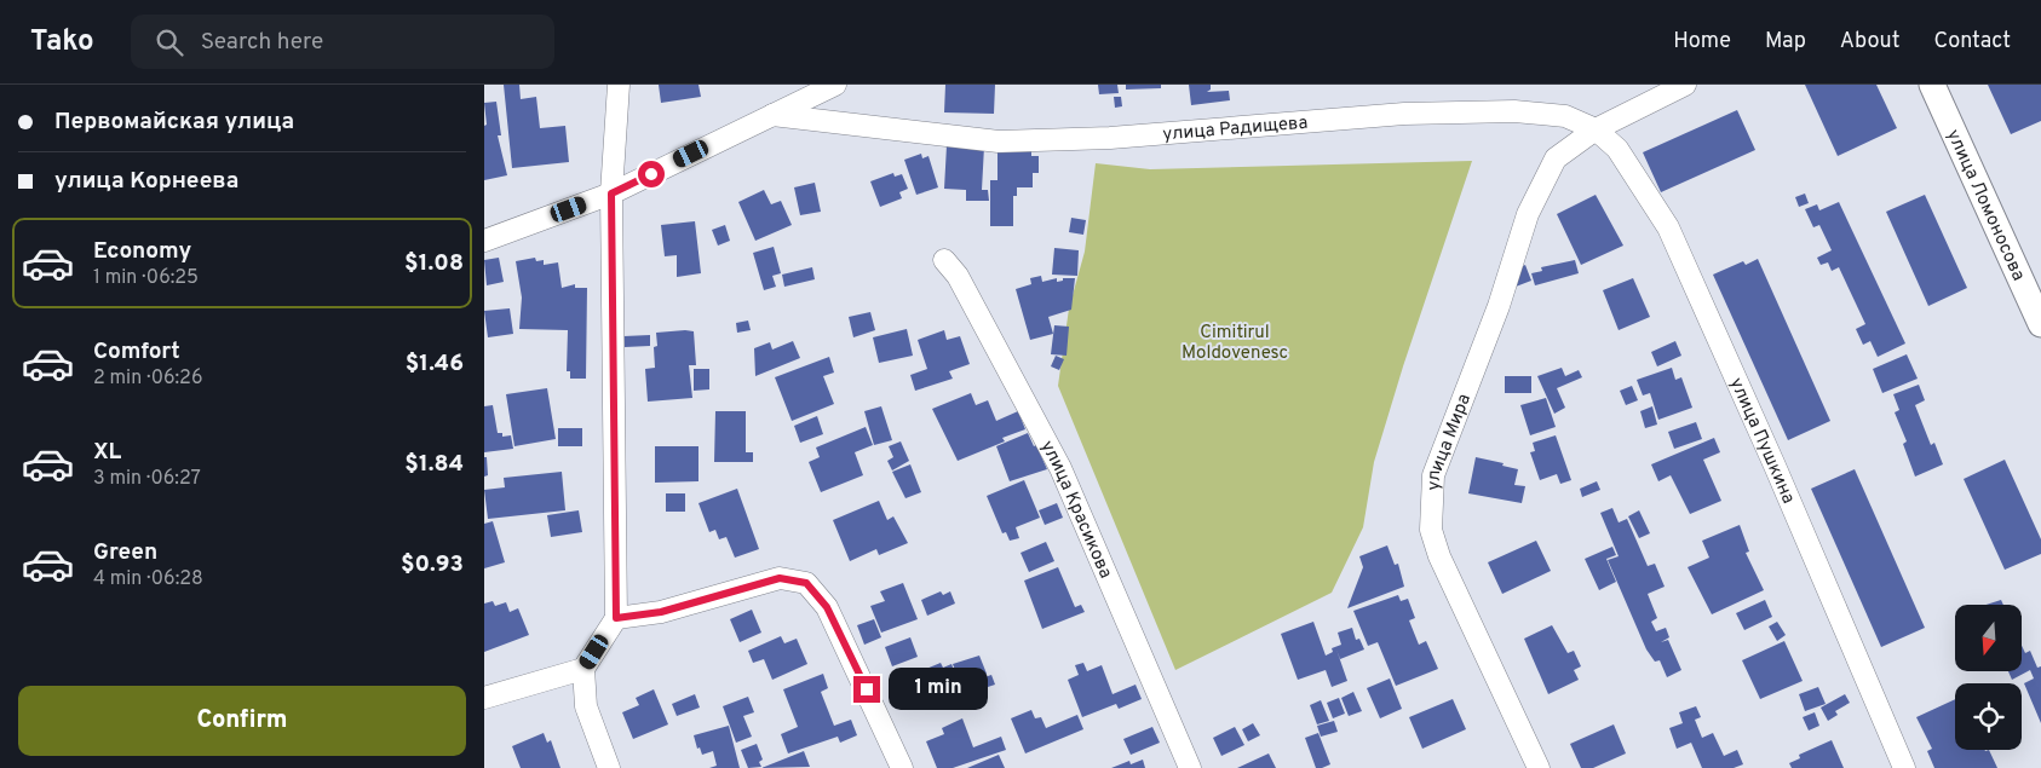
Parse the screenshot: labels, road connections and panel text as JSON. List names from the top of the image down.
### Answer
{
  "streets": {
    "street": [
      "улица Радищева",
      "улица Ломоносова",
      "улица Пушкина",
      "улица Мира",
      "улица Красикова"
    ]
  },
  "crossings": [
    ["улица Радищева", "улица Пушкина"],
    ["улица Радищева", "улица Мира"],
    ["улица Пушкина", "улица Мира"]
  ],
  "parks": ["Cimitirul Moldovenesc"],
  "north": "bottom",
  "page": {
    "header": "Tako",
    "search": "Search here",
    "nav": [
      "Home",
      "Map",
      "About",
      "Contact"
    ],
    "banner": ["Первомайская улица", "улица Корнеева"],
    "list": [
      {
        "name": "Economy",
        "note": "1 min · 06:25",
        "value": "$1.08"
      },
      {
        "name": "Comfort",
        "note": "2 min · 06:26",
        "value": "$1.46"
      },
      {
        "name": "XL",
        "note": "3 min · 06:27",
        "value": "$1.84"
      },
      {
        "name": "Green",
        "note": "4 min · 06:28",
        "value": "$0.93"
      }
    ],
    "bubble": "1 min",
    "buttons": "Confirm"
  }
}
